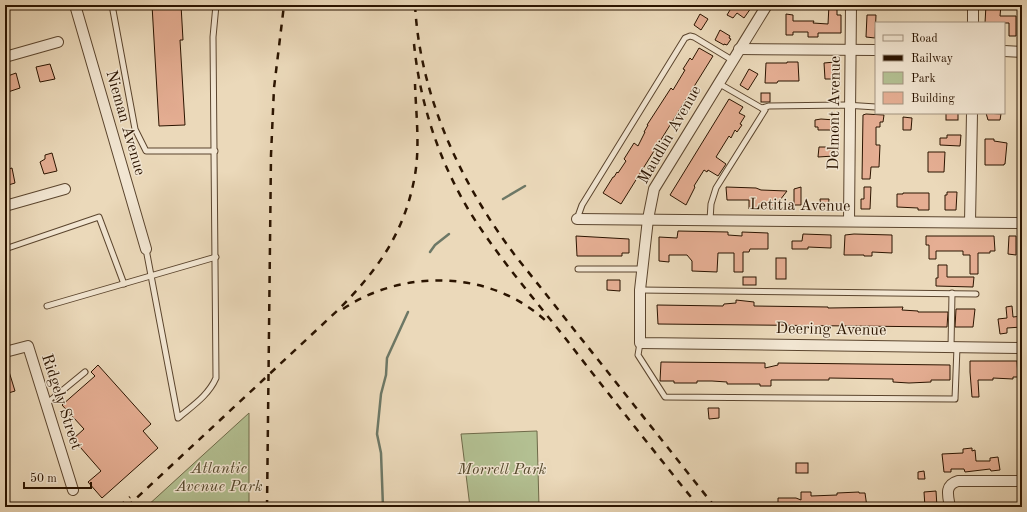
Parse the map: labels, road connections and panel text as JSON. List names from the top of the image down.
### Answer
{
  "streets": {
    "street": [
      "Delmont Avenue",
      "Nieman Avenue",
      "Maudlin Avenue",
      "Letitia Avenue",
      "Deering Avenue",
      "Ridgely Street"
    ]
  },
  "crossings": [
    ["Delmont Avenue", "Letitia Avenue"],
    ["Maudlin Avenue", "Letitia Avenue"],
    ["Maudlin Avenue", "Deering Avenue"]
  ],
  "parks": ["Atlantic Avenue Park", "Morrell Park"],
  "legend": [
    "Road",
    "Railway",
    "Park",
    "Building"
  ],
  "scale_bar": "50 m"
}
